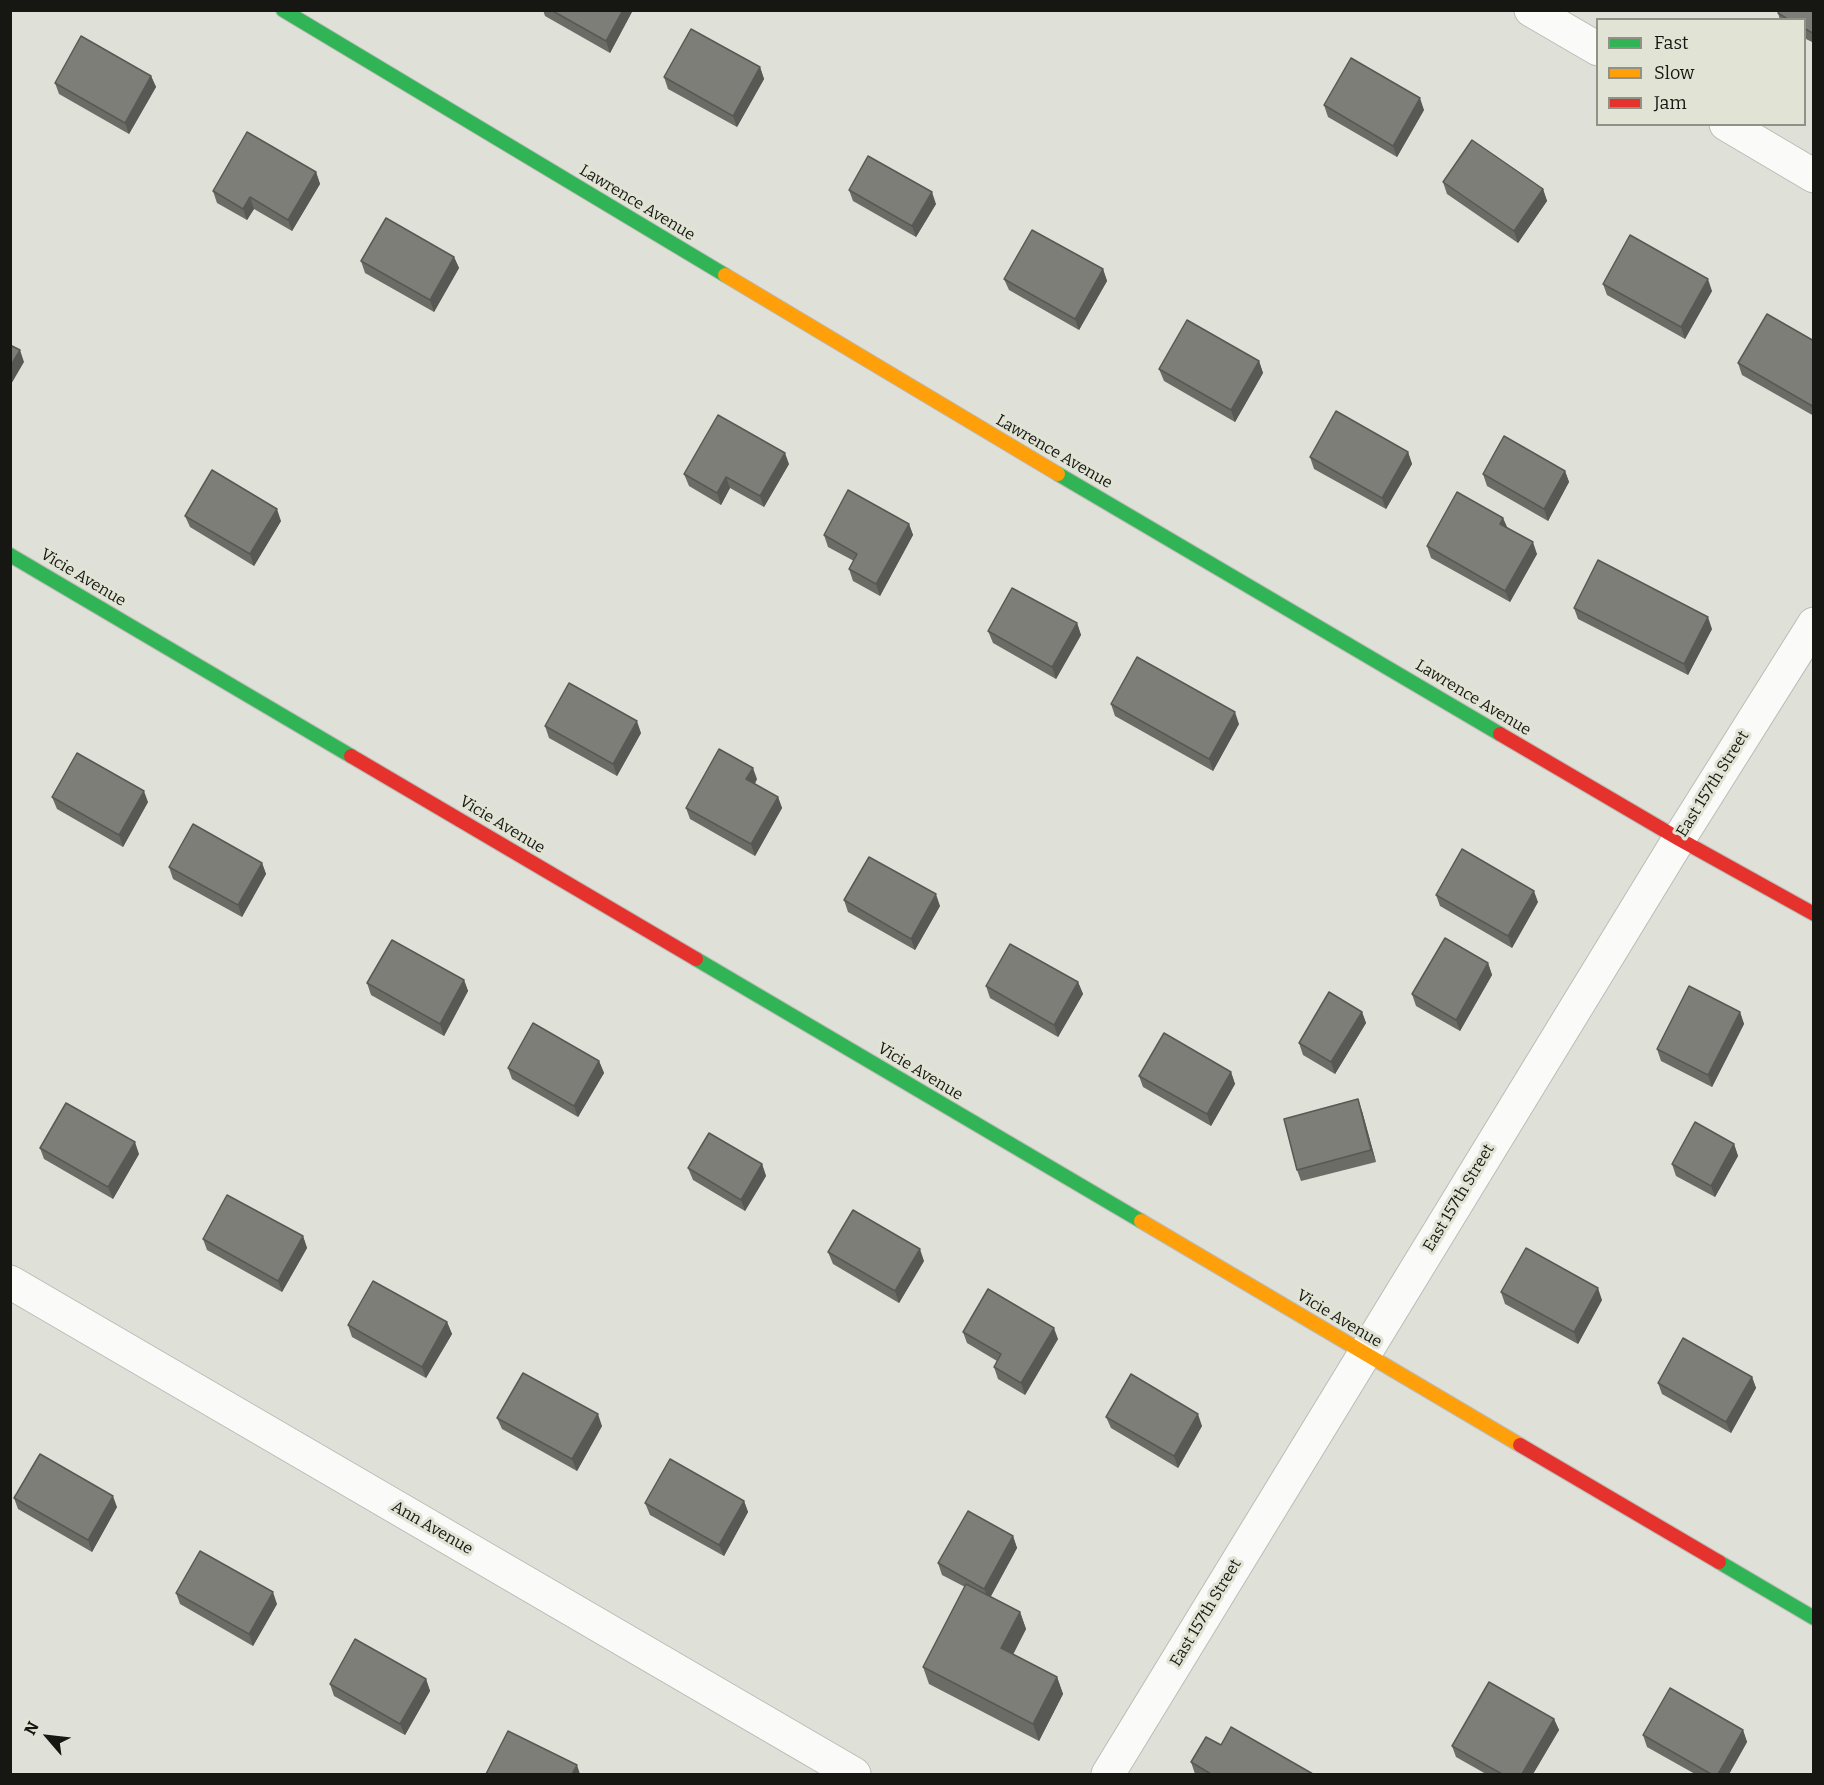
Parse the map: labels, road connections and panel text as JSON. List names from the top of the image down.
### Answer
{
  "streets": {
    "street": [
      "Lawrence Avenue",
      "Vicie Avenue",
      "East 157th Street",
      "Ann Avenue"
    ]
  },
  "crossings": [
    ["Lawrence Avenue", "East 157th Street"],
    ["Vicie Avenue", "East 157th Street"]
  ],
  "legend": ["Fast", "Slow", "Jam"],
  "north": "top left"
}
